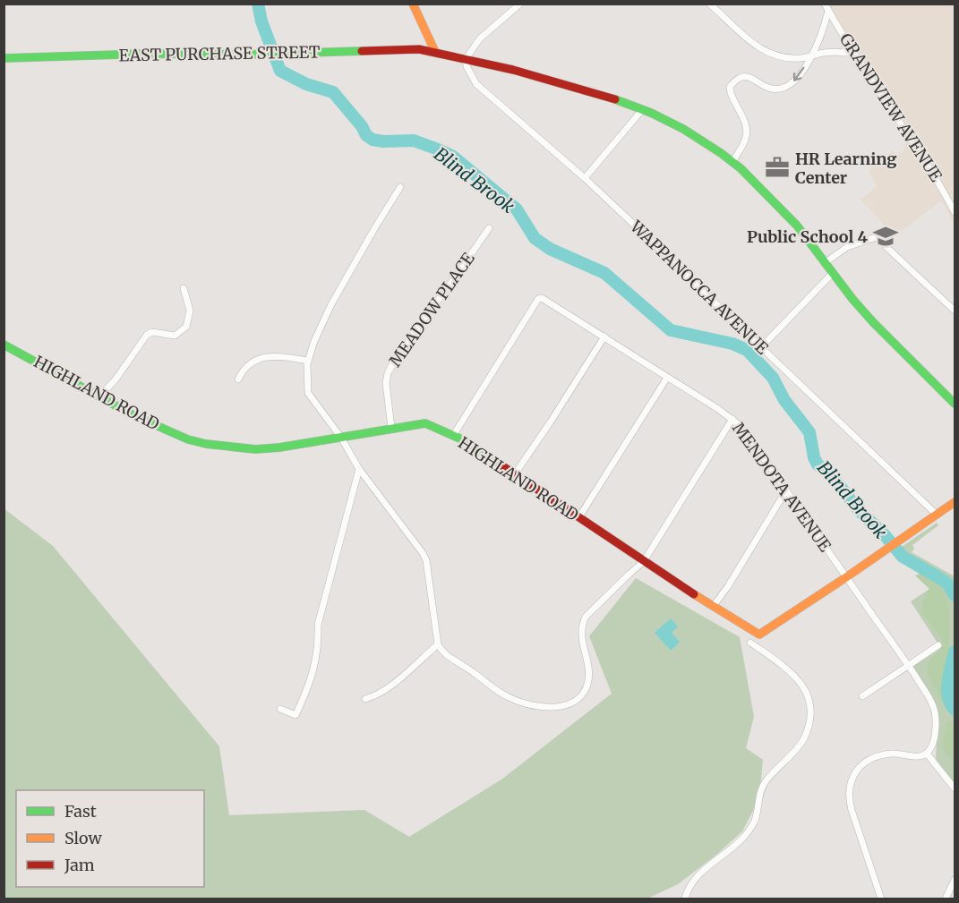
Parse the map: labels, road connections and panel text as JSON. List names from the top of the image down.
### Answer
{
  "streets": {
    "street": [
      "EAST PURCHASE STREET",
      "GRANDVIEW AVENUE",
      "WAPPANOCCA AVENUE",
      "MEADOW PLACE",
      "HIGHLAND ROAD",
      "MENDOTA AVENUE"
    ]
  },
  "crossings": [
    ["EAST PURCHASE STREET", "WAPPANOCCA AVENUE"],
    ["WAPPANOCCA AVENUE", "HIGHLAND ROAD"],
    ["MEADOW PLACE", "HIGHLAND ROAD"],
    ["HIGHLAND ROAD", "MENDOTA AVENUE"]
  ],
  "water": ["Blind Brook"],
  "places": {
    "office": ["HR Learning Center"],
    "school or university": ["Public School 4"]
  },
  "legend": ["Fast", "Slow", "Jam"]
}
